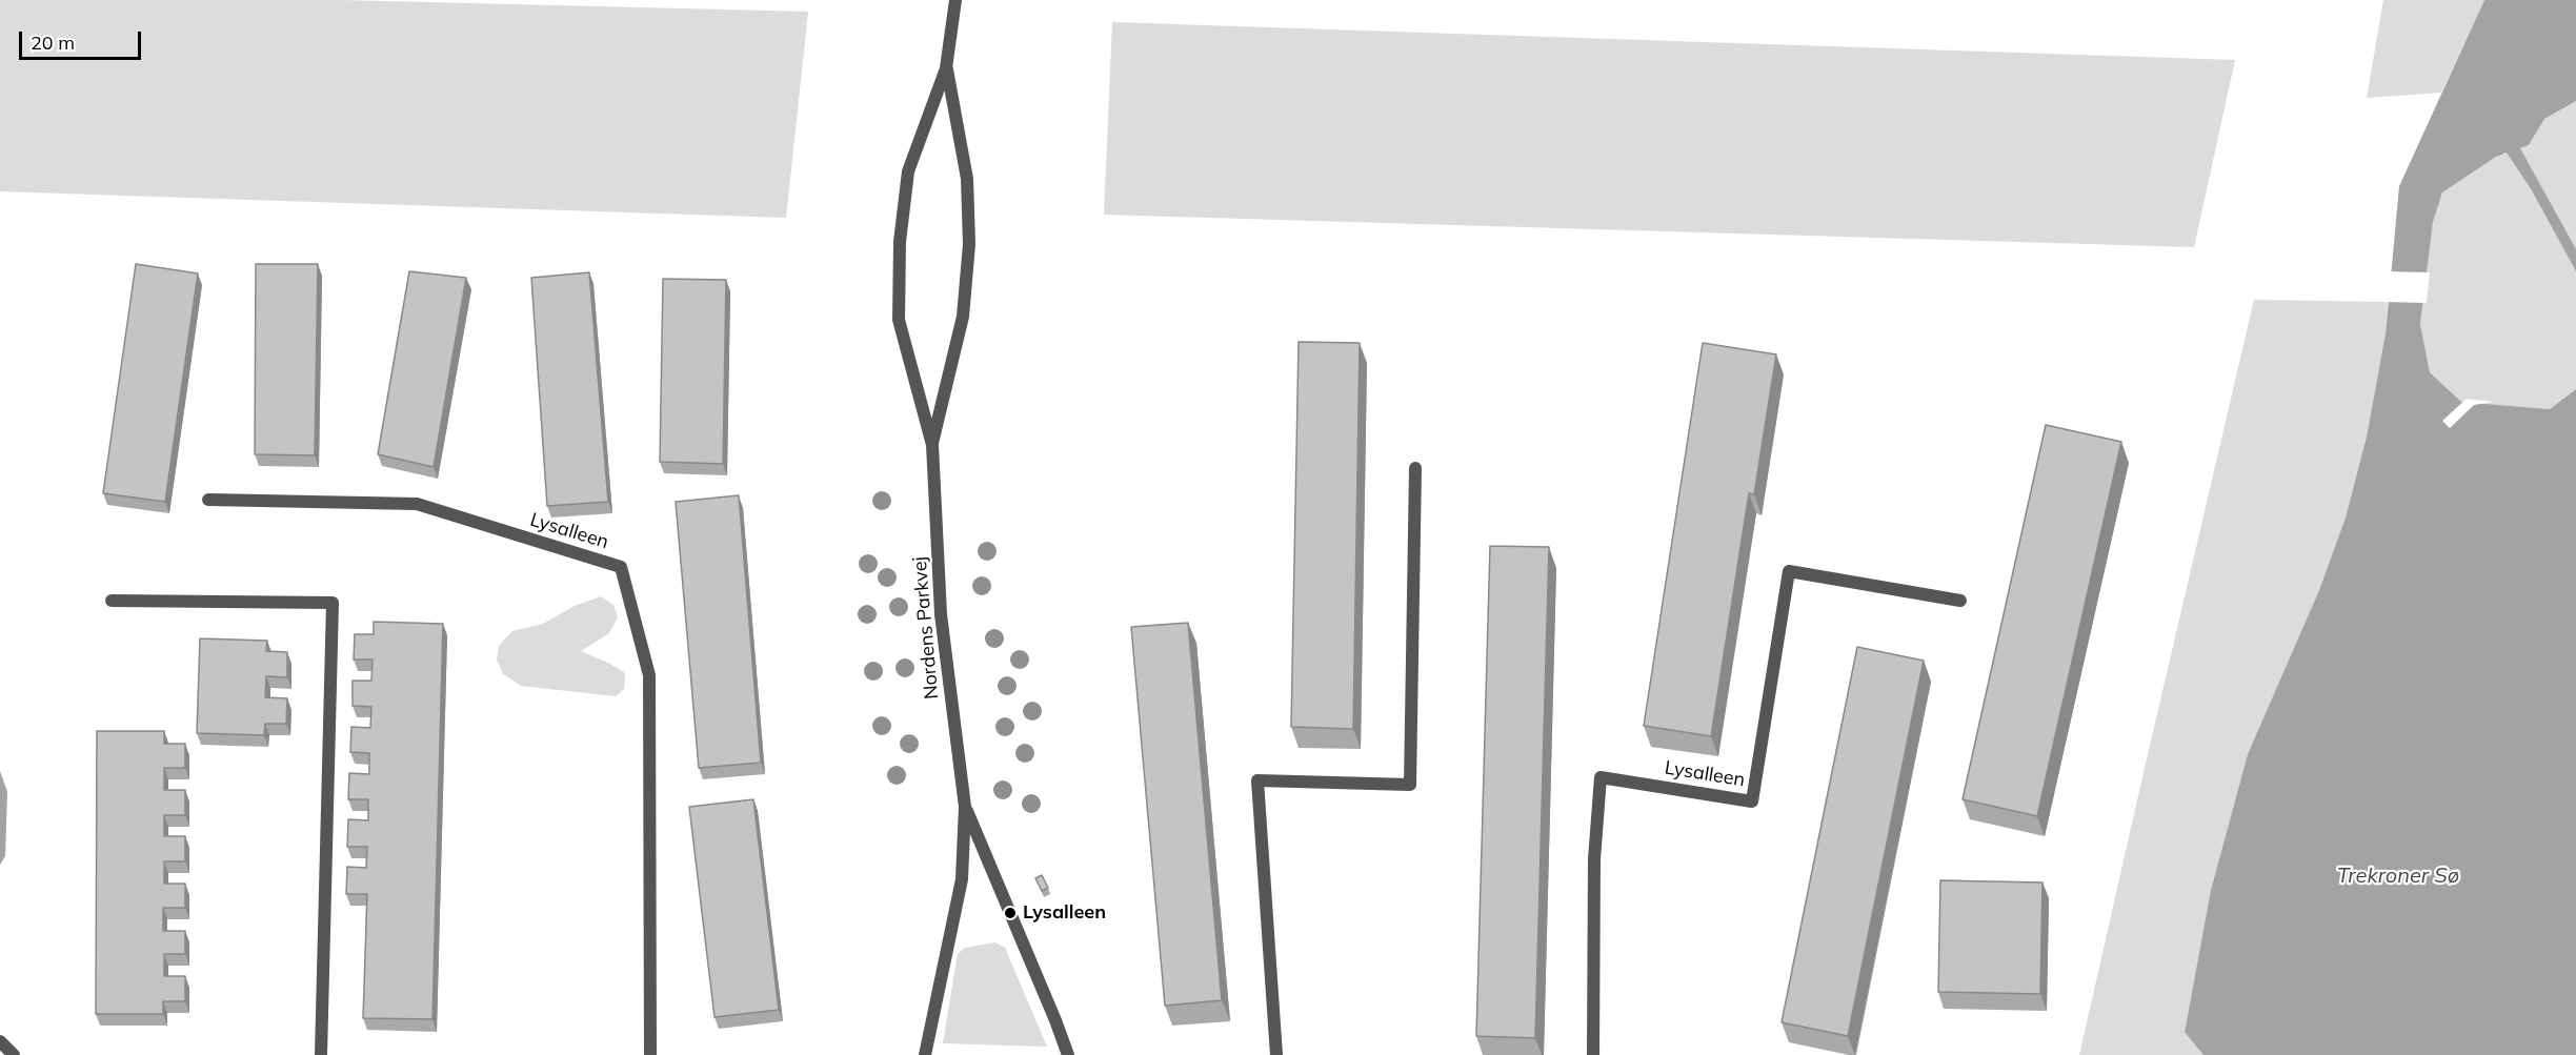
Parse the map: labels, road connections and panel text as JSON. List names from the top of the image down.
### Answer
{
  "streets": {
    "street": ["Lysalleen", "Nordens Parkvej"]
  },
  "water": ["Trekroner Sø"],
  "places": ["Lysalleen"],
  "scale_bar": "20 m"
}
